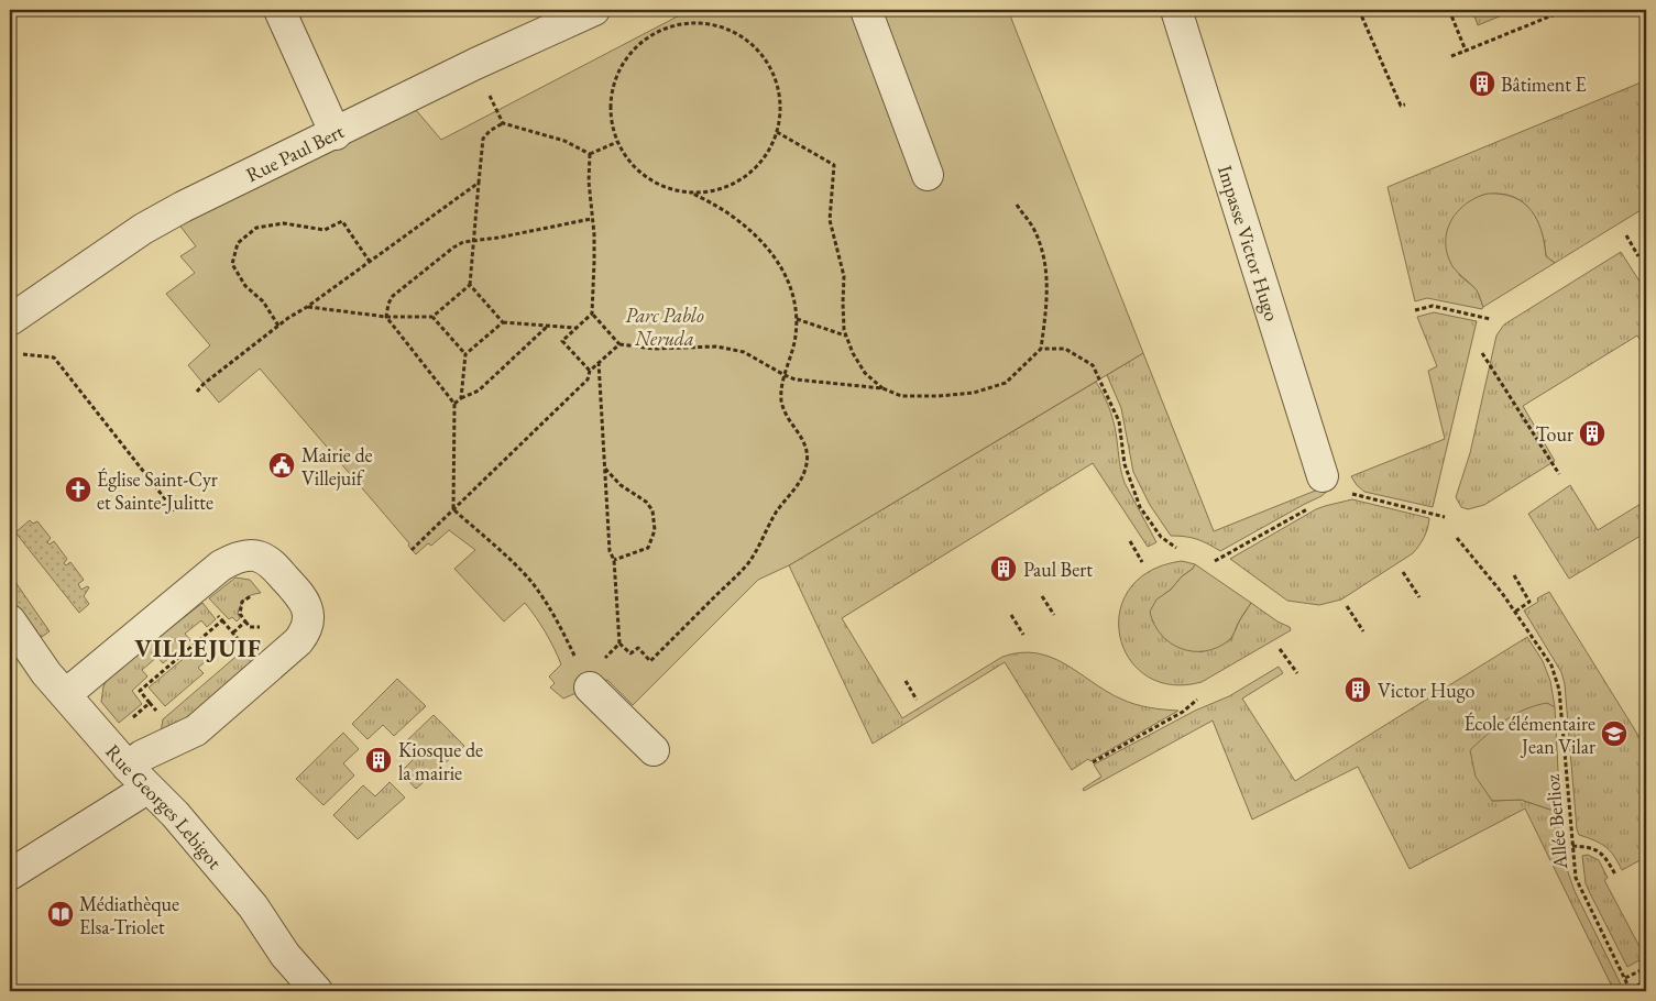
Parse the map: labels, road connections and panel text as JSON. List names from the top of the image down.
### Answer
{
  "streets": {
    "street": ["Rue Paul Bert", "Impasse Victor Hugo", "Rue Georges Lebigot"],
    "path": ["Allée Berlioz"]
  },
  "districts": ["VILLEJUIF"],
  "parks": ["Parc Pablo Neruda"],
  "places": {
    "building": [
      "Bâtiment E",
      "Tour",
      "Paul Bert",
      "Victor Hugo",
      "Kiosque de la mairie"
    ],
    "public building": ["Mairie de Villejuif"],
    "church": ["Église Saint-Cyr et Sainte-Julitte"],
    "school or university": ["École élémentaire Jean Vilar"],
    "library": ["Médiathèque Elsa-Triolet"]
  }
}
